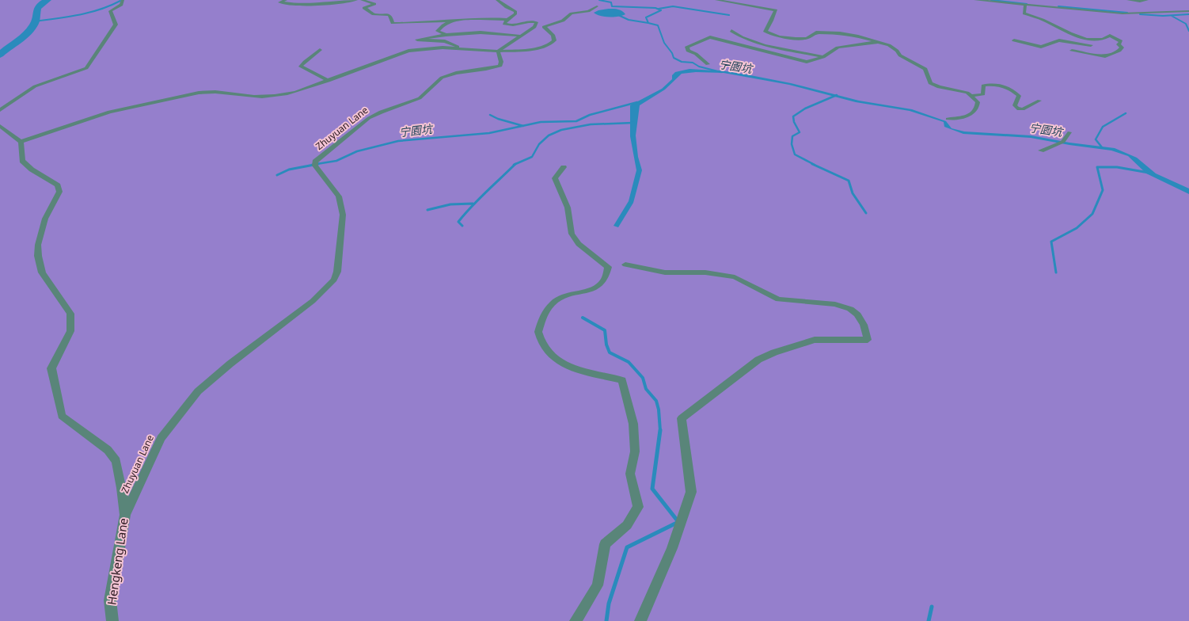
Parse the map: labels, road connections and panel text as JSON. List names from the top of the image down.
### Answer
{
  "streets": {
    "street": ["Zhuyuan Lane", "Hengkeng Lane"]
  },
  "crossings": [
    ["Zhuyuan Lane", "Hengkeng Lane"]
  ],
  "water": ["宁園坑"]
}
